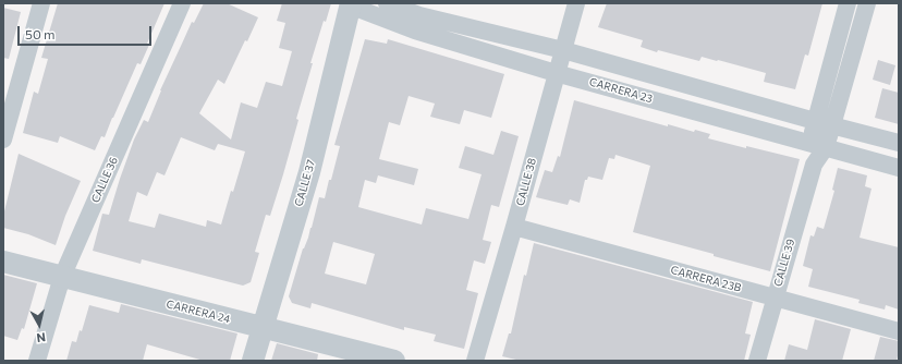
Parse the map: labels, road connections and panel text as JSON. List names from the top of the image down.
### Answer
{
  "streets": {
    "street": [
      "CARRERA 23",
      "CALLE 36",
      "CALLE 38",
      "CALLE 37",
      "CALLE 39",
      "CARRERA 23B",
      "CARRERA 24"
    ]
  },
  "crossings": [
    ["CARRERA 23", "CALLE 38"],
    ["CARRERA 23", "CALLE 37"],
    ["CARRERA 23", "CALLE 39"],
    ["CALLE 36", "CARRERA 24"],
    ["CALLE 38", "CARRERA 23B"],
    ["CALLE 37", "CARRERA 24"],
    ["CALLE 39", "CARRERA 23B"]
  ],
  "scale_bar": "50 m",
  "north": "bottom"
}
